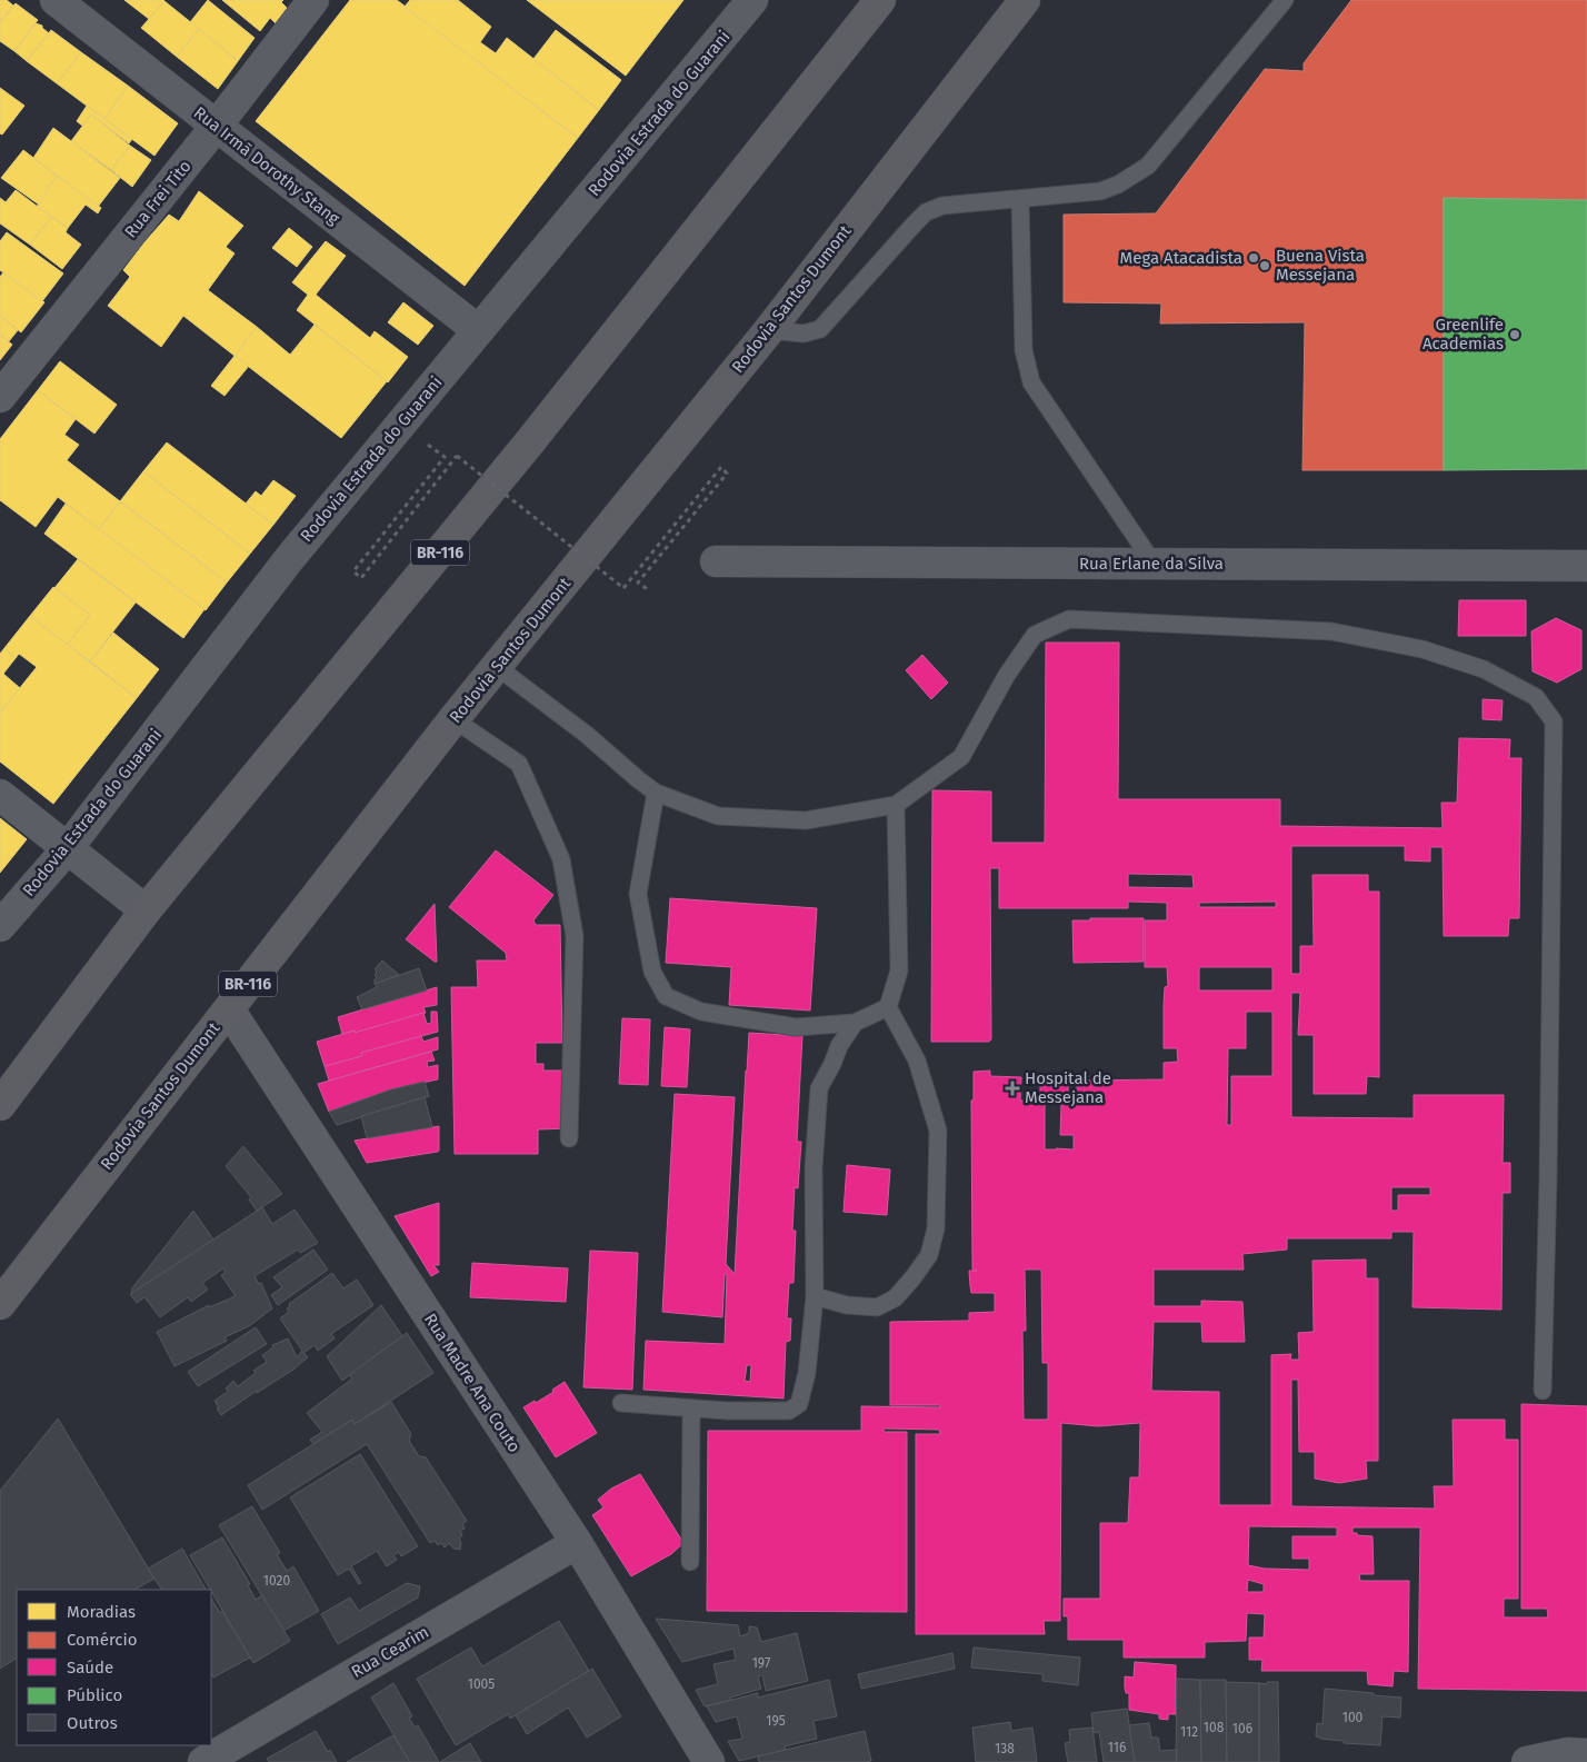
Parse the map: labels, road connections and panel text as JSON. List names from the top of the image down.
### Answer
{
  "streets": {
    "highway": ["Rodovia Santos Dumont", "BR-116"],
    "street": [
      "Rodovia Estrada do Guarani",
      "Rua Irmã Dorothy Stang",
      "Rua Frei Tito",
      "Rua Erlane da Silva",
      "Rua Madre Ana Couto",
      "Rua Cearim"
    ]
  },
  "crossings": [
    ["Rodovia Estrada do Guarani", "Rua Irmã Dorothy Stang"],
    ["Rua Irmã Dorothy Stang", "Rua Frei Tito"],
    ["Rodovia Santos Dumont", "Rua Madre Ana Couto"],
    ["Rua Madre Ana Couto", "Rua Cearim"]
  ],
  "places": {
    "other": ["Mega Atacadista", "Buena Vista Messejana", "Greenlife Academias"],
    "health": ["Hospital de Messejana"]
  },
  "house_numbers": [
    "1020",
    "197",
    "1005",
    "100",
    "195",
    "108",
    "106",
    "112",
    "116",
    "138"
  ],
  "legend": [
    "Moradias",
    "Comércio",
    "Saúde",
    "Público",
    "Outros"
  ]
}
